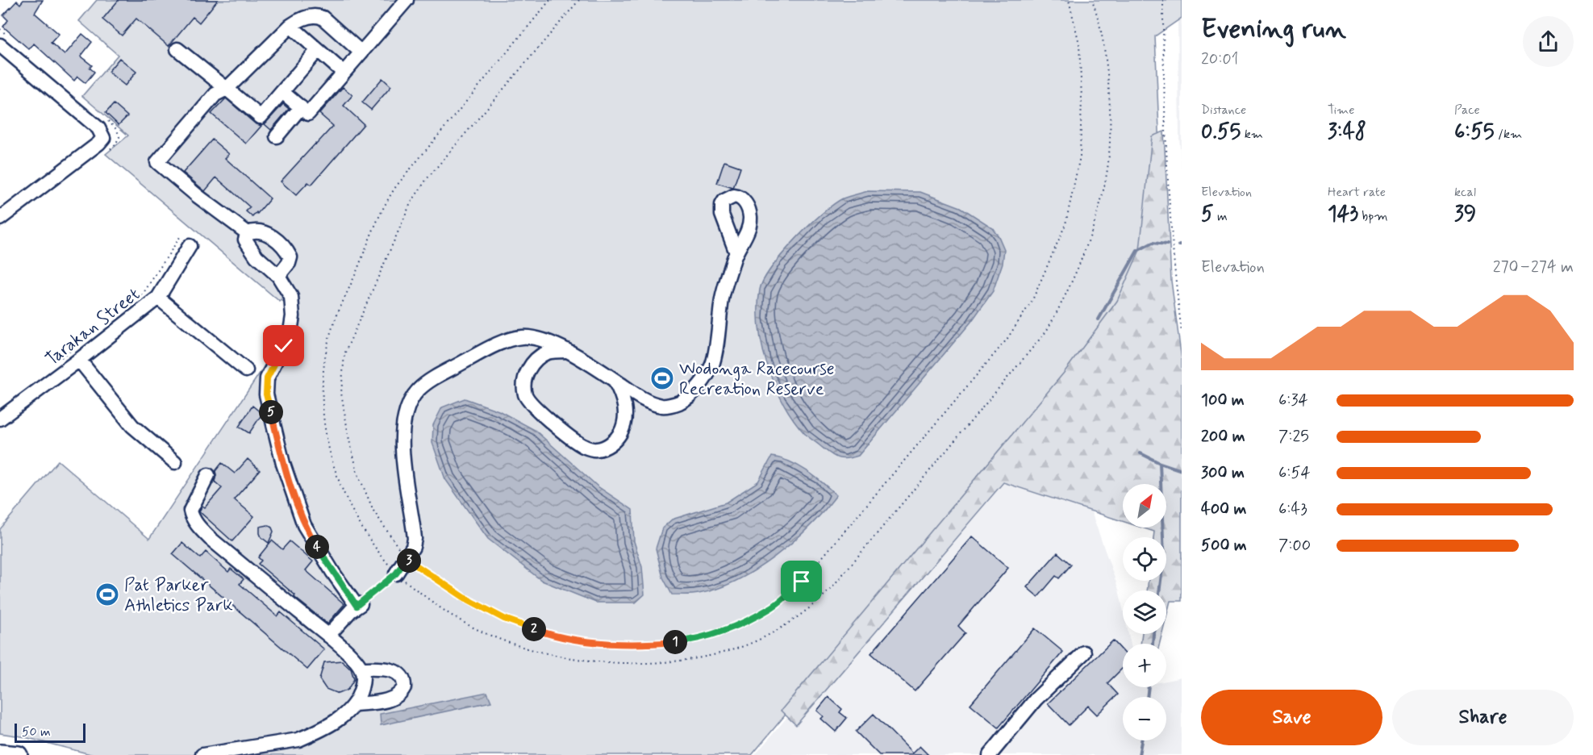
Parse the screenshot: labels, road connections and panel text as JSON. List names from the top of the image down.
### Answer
{
  "streets": {
    "street": ["Tarakan Street"]
  },
  "places": {
    "sports": ["Wodonga Racecourse Recreation Reserve", "Pat Parker Athletics Park"]
  },
  "scale_bar": "50 m",
  "north": "top right",
  "page": {
    "heading": ["Evening run", "20:01"],
    "stats": [
      ["Distance", "0.55 km"],
      ["Time", "3:48"],
      ["Pace", "6:55 /km"],
      ["Elevation", "5 m"],
      ["Heart rate", "143 bpm"],
      ["kcal", "39"]
    ],
    "chart": ["Elevation", "270–274 m"],
    "list": [
      {
        "name": "100 m",
        "note": "6:34"
      },
      {
        "name": "200 m",
        "note": "7:25"
      },
      {
        "name": "300 m",
        "note": "6:54"
      },
      {
        "name": "400 m",
        "note": "6:43"
      },
      {
        "name": "500 m",
        "note": "7:00"
      }
    ],
    "pins": [
      "5",
      "4",
      "3",
      "2",
      "1"
    ],
    "map_buttons": ["+", "−"],
    "buttons": ["Save", "Share"],
    "scale": "50 m"
  }
}
